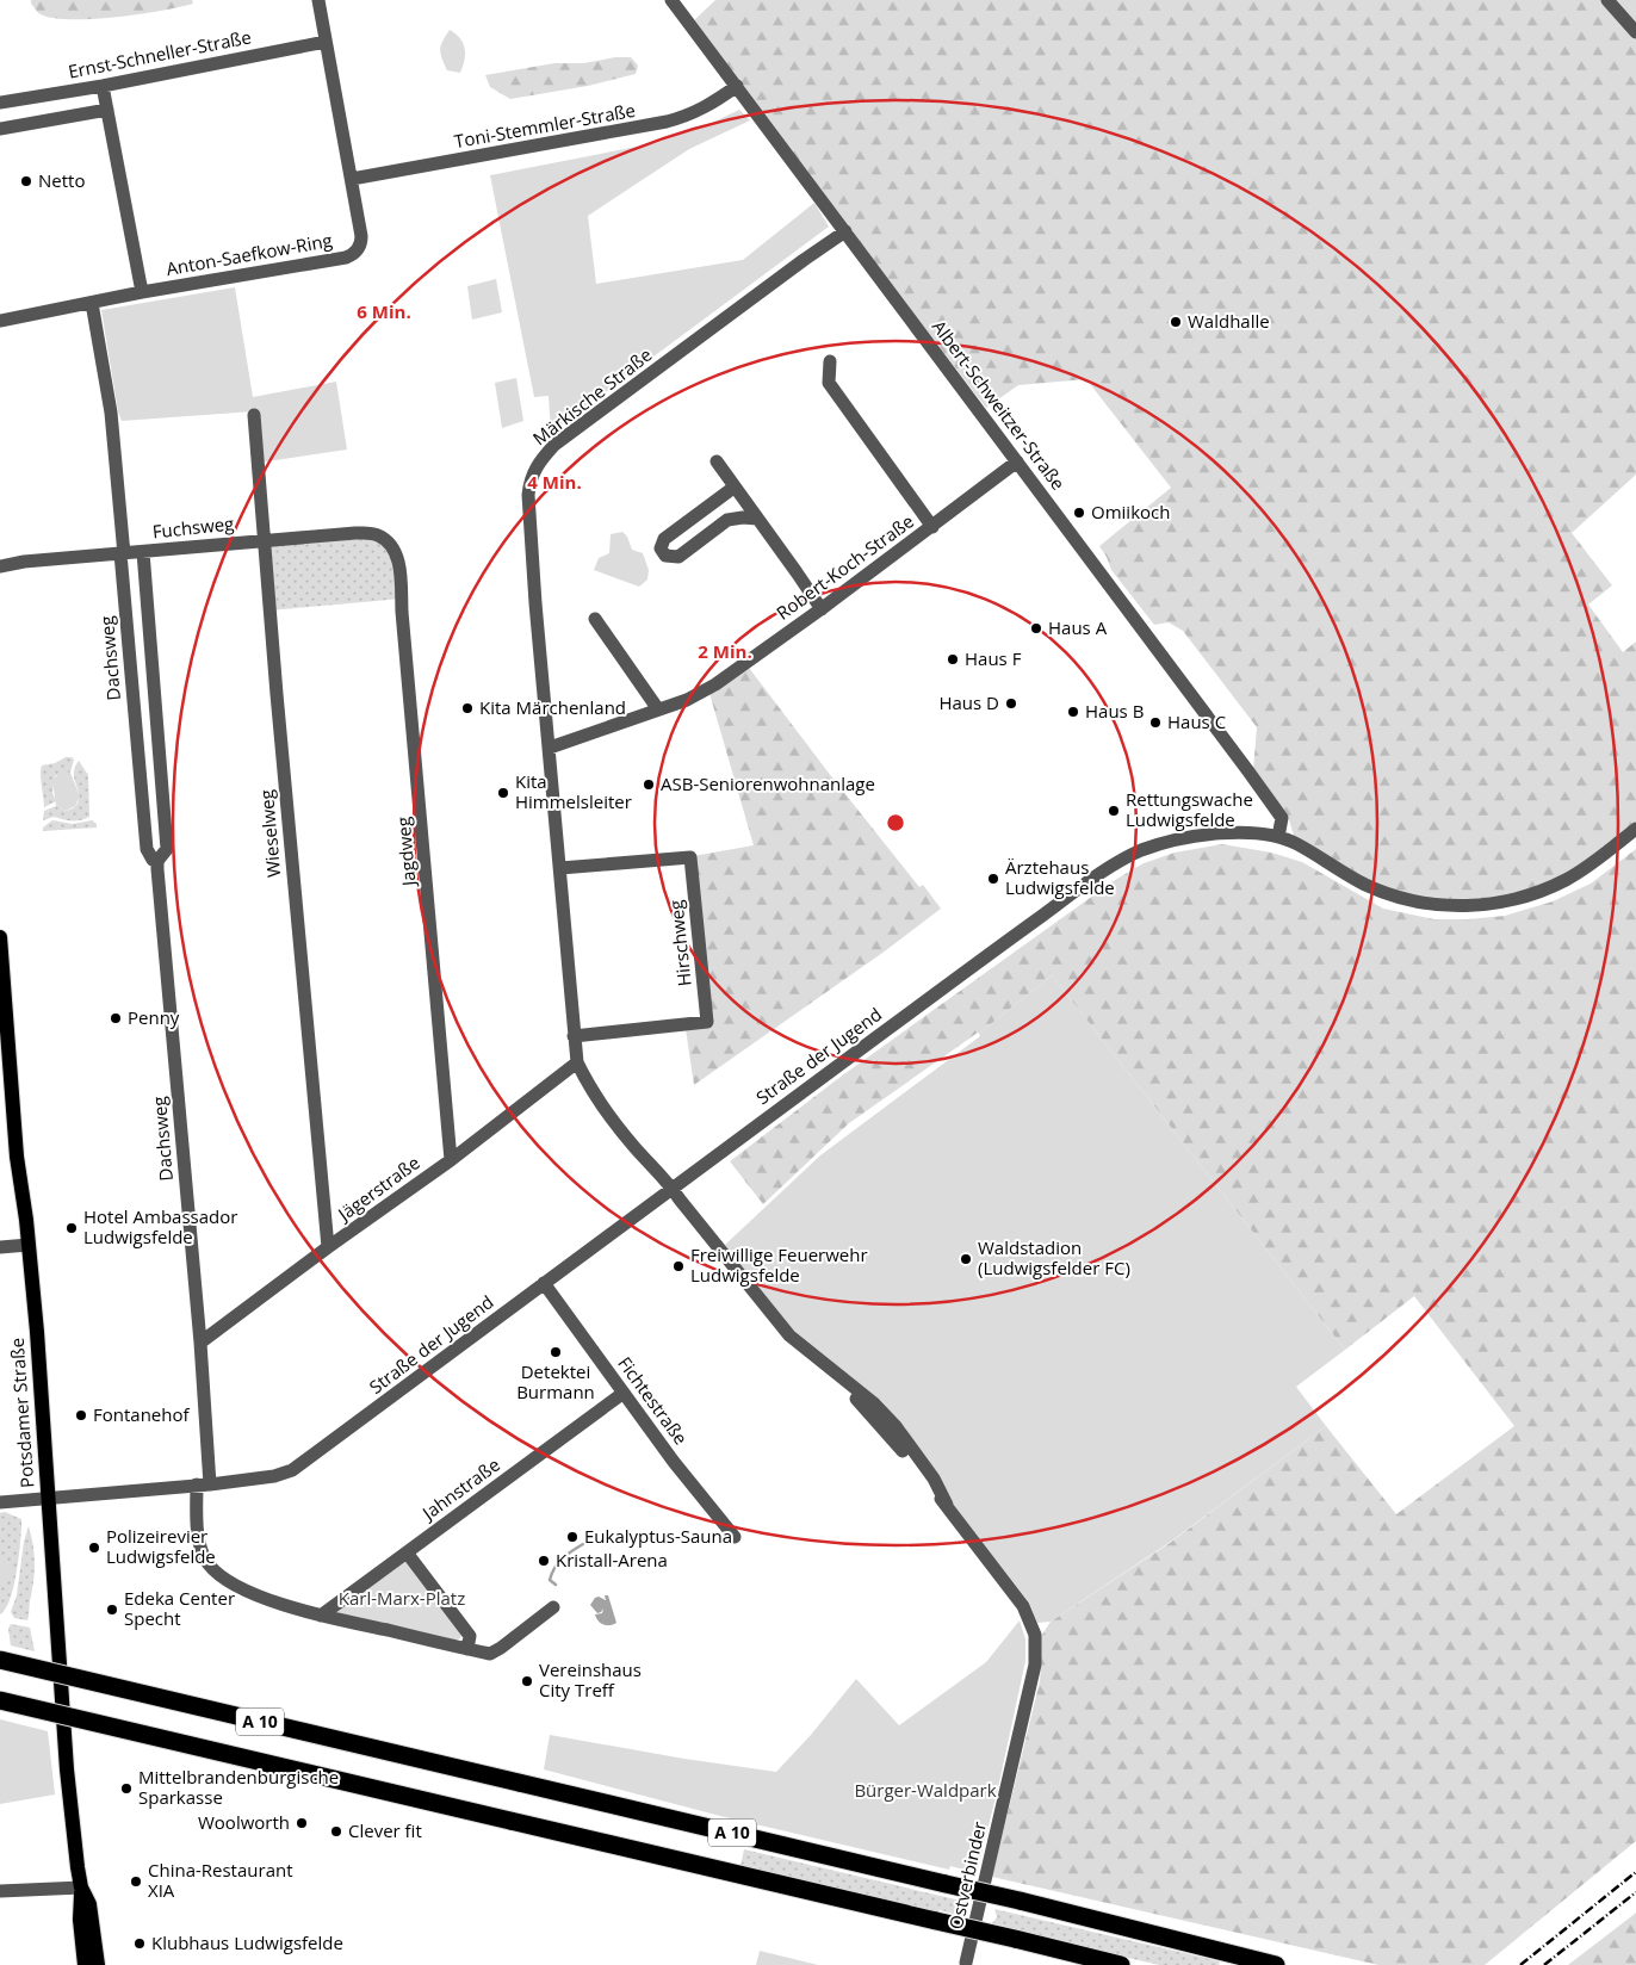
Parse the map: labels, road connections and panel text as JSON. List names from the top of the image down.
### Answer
{
  "streets": {
    "highway": ["A 10"],
    "main road": ["Potsdamer Straße"],
    "street": [
      "Ernst-Schneller-Straße",
      "Toni-Stemmler-Straße",
      "Anton-Saefkow-Ring",
      "Märkische Straße",
      "Albert-Schweitzer-Straße",
      "Fuchsweg",
      "Robert-Koch-Straße",
      "Dachsweg",
      "Wieselweg",
      "Jagdweg",
      "Hirschweg",
      "Straße der Jugend",
      "Jägerstraße",
      "Fichtestraße",
      "Jahnstraße",
      "Ostverbinder"
    ]
  },
  "crossings": [
    ["Ernst-Schneller-Straße", "Anton-Saefkow-Ring"],
    ["Toni-Stemmler-Straße", "Anton-Saefkow-Ring"],
    ["Toni-Stemmler-Straße", "Albert-Schweitzer-Straße"],
    ["Anton-Saefkow-Ring", "Dachsweg"],
    ["Märkische Straße", "Albert-Schweitzer-Straße"],
    ["Märkische Straße", "Robert-Koch-Straße"],
    ["Albert-Schweitzer-Straße", "Robert-Koch-Straße"],
    ["Albert-Schweitzer-Straße", "Straße der Jugend"],
    ["Fuchsweg", "Dachsweg"],
    ["Fuchsweg", "Wieselweg"],
    ["Fuchsweg", "Jagdweg"],
    ["Dachsweg", "Straße der Jugend"],
    ["Dachsweg", "Jägerstraße"],
    ["Dachsweg", "Jahnstraße"],
    ["Wieselweg", "Jägerstraße"],
    ["Jagdweg", "Jägerstraße"],
    ["Straße der Jugend", "Fichtestraße"],
    ["Straße der Jugend", "Potsdamer Straße"],
    ["Straße der Jugend", "Ostverbinder"],
    ["Fichtestraße", "Jahnstraße"]
  ],
  "parks": ["Karl-Marx-Platz", "Bürger-Waldpark"],
  "places": [
    "Netto",
    "Waldhalle",
    "Omiikoch",
    "Haus A",
    "Haus F",
    "Haus D",
    "Kita Märchenland",
    "Haus B",
    "Haus C",
    "ASB-Seniorenwohnanlage",
    "Kita Himmelsleiter",
    "Rettungswache Ludwigsfelde",
    "Ärztehaus Ludwigsfelde",
    "Penny",
    "Hotel Ambassador Ludwigsfelde",
    "Waldstadion (Ludwigsfelder FC)",
    "Freiwillige Feuerwehr Ludwigsfelde",
    "Detektei Burmann",
    "Fontanehof",
    "Eukalyptus-Sauna",
    "Polizeirevier Ludwigsfelde",
    "Kristall-Arena",
    "Edeka Center Specht",
    "Vereinshaus City Treff",
    "Mittelbrandenburgische Sparkasse",
    "Woolworth",
    "Clever fit",
    "China-Restaurant XIA",
    "Klubhaus Ludwigsfelde"
  ],
  "rings": ["6 Min.", "4 Min.", "2 Min."]
}
